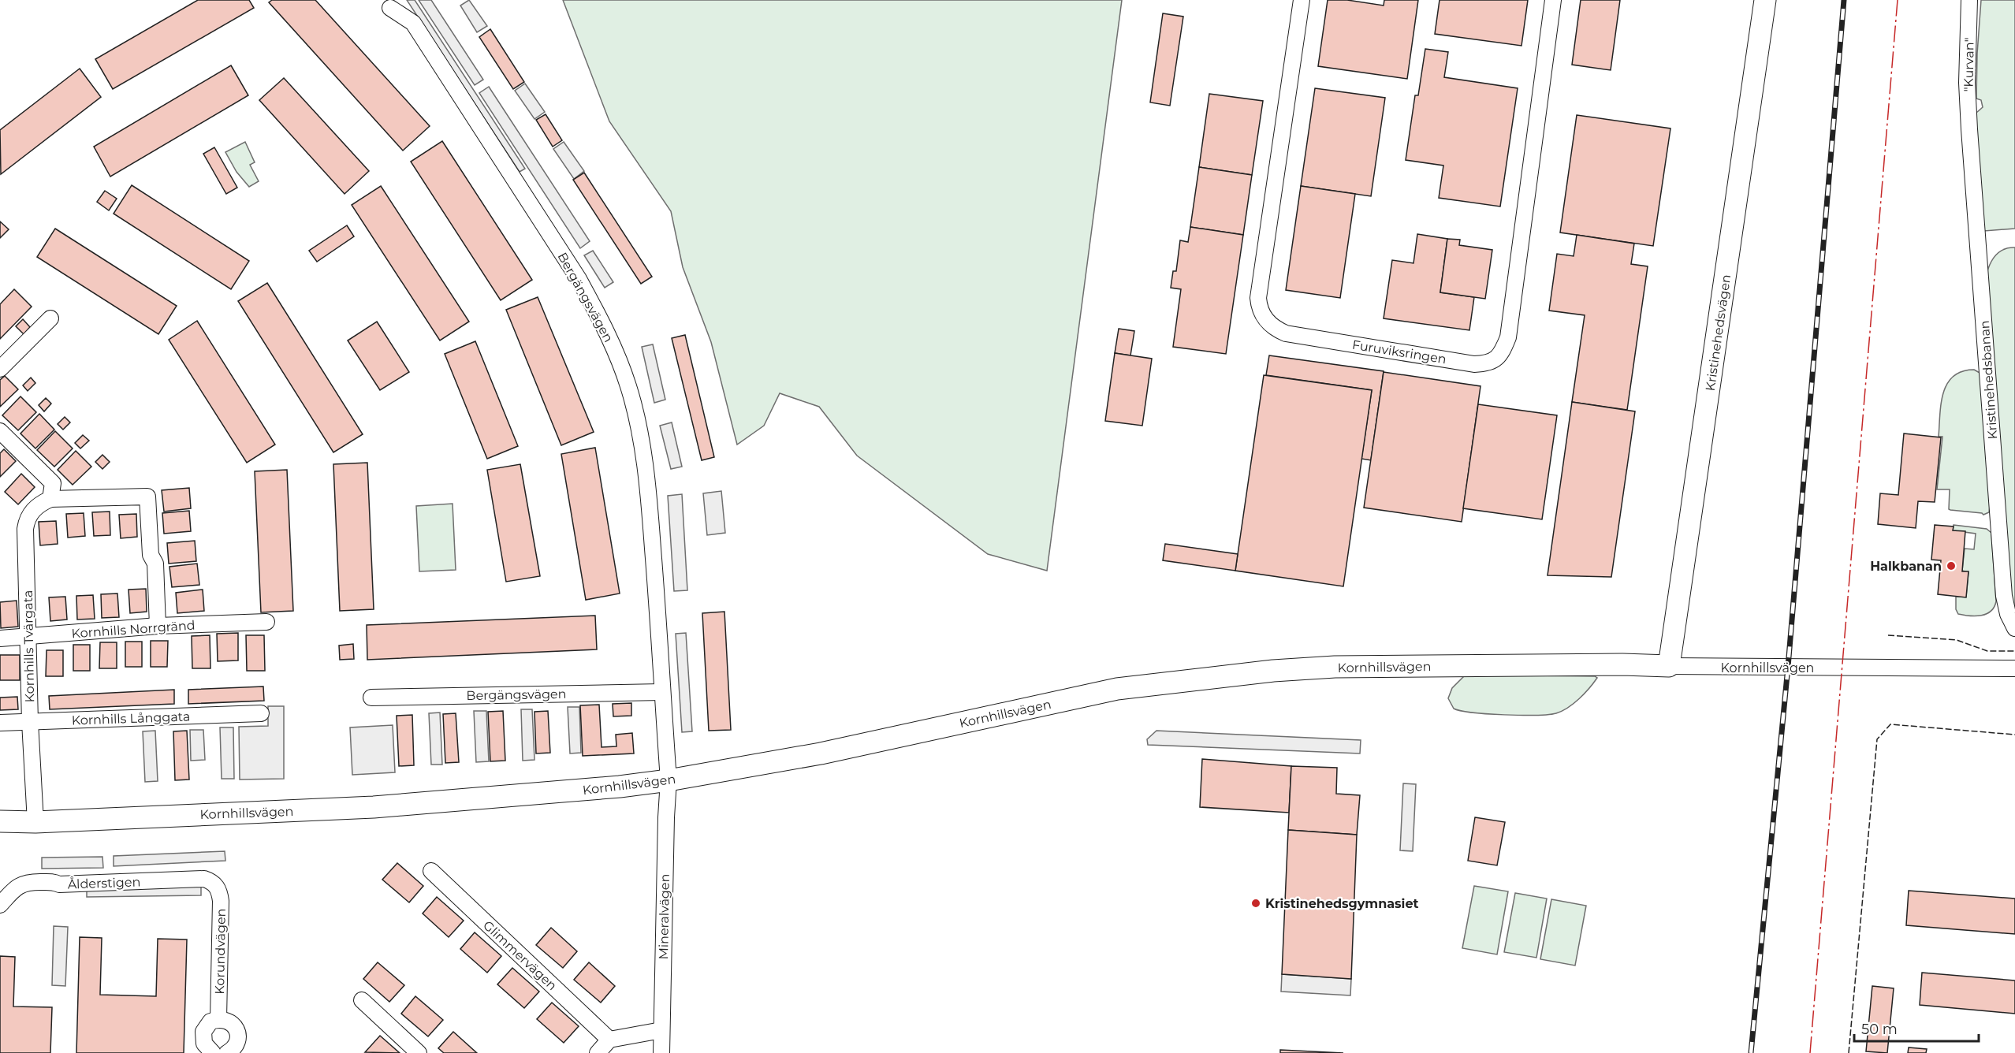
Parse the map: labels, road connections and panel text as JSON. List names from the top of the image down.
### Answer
{
  "streets": {
    "street": [
      "\"Kurvan\"",
      "Bergängsvägen",
      "Kristinehedsvägen",
      "Furuviksringen",
      "Kristinehedsbanan",
      "Kornhills Norrgränd",
      "Kornhills Tvärgata",
      "Kornhillsvägen",
      "Kornhills Långgata",
      "Ålderstigen",
      "Mineralvägen",
      "Korundvägen",
      "Glimmervägen"
    ]
  },
  "crossings": [
    ["\"Kurvan\"", "Kristinehedsbanan"],
    ["Bergängsvägen", "Kornhillsvägen"],
    ["Bergängsvägen", "Mineralvägen"],
    ["Kristinehedsvägen", "Kornhillsvägen"],
    ["Kornhills Norrgränd", "Kornhills Tvärgata"],
    ["Kornhills Tvärgata", "Kornhillsvägen"],
    ["Kornhills Tvärgata", "Kornhills Långgata"],
    ["Kornhillsvägen", "Mineralvägen"],
    ["Ålderstigen", "Korundvägen"]
  ],
  "places": ["Halkbanan", "Kristinehedsgymnasiet"],
  "scale_bar": "50 m"
}
